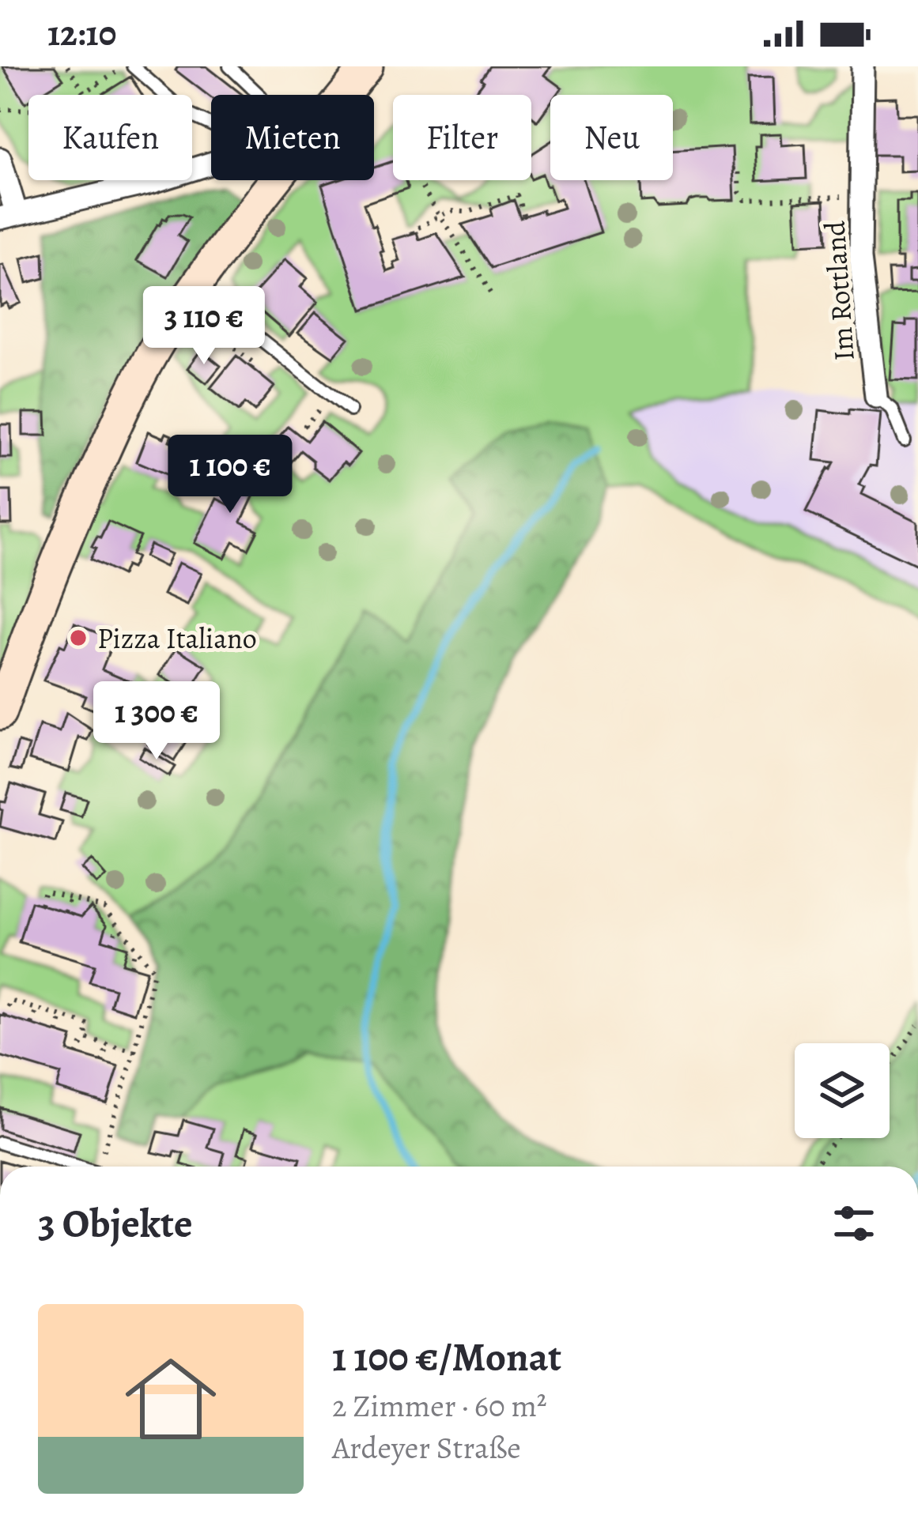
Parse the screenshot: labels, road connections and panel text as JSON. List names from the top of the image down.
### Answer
{
  "streets": {
    "street": ["Im Rottland"]
  },
  "places": ["Pizza Italiano"],
  "page": {
    "status": "12:10",
    "chip": [
      "Kaufen",
      "Mieten",
      "Filter",
      "Neu"
    ],
    "price": ["3 110 €", "1 100 €", "1 300 €"],
    "heading": "3 Objekte",
    "list": [
      {
        "name": "1 100 €/Monat",
        "note": "2 Zimmer · 60 m² · Ardeyer Straße"
      }
    ]
  }
}
